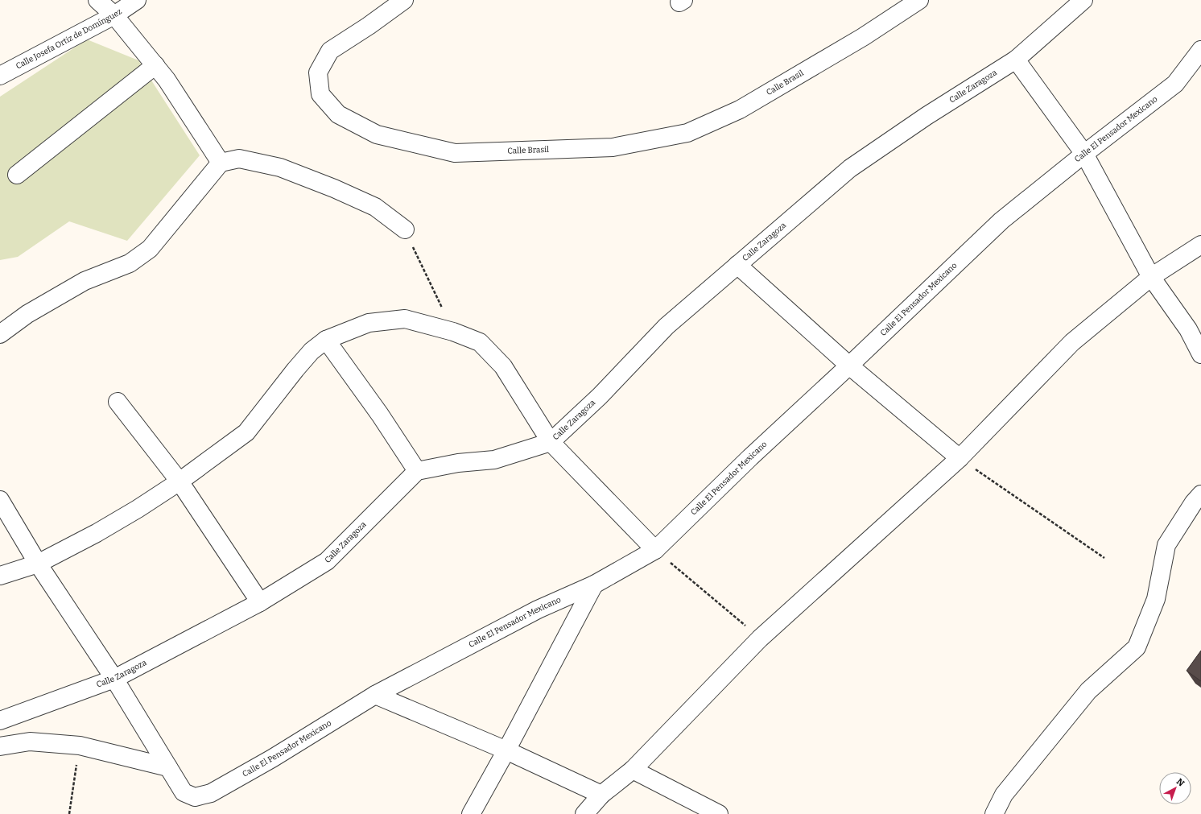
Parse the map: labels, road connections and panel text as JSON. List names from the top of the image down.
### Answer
{
  "streets": {
    "street": [
      "Calle Josefa Ortiz de Domínguez",
      "Calle Brasil",
      "Calle Zaragoza",
      "Calle El Pensador Mexicano"
    ]
  },
  "north": "top right"
}
